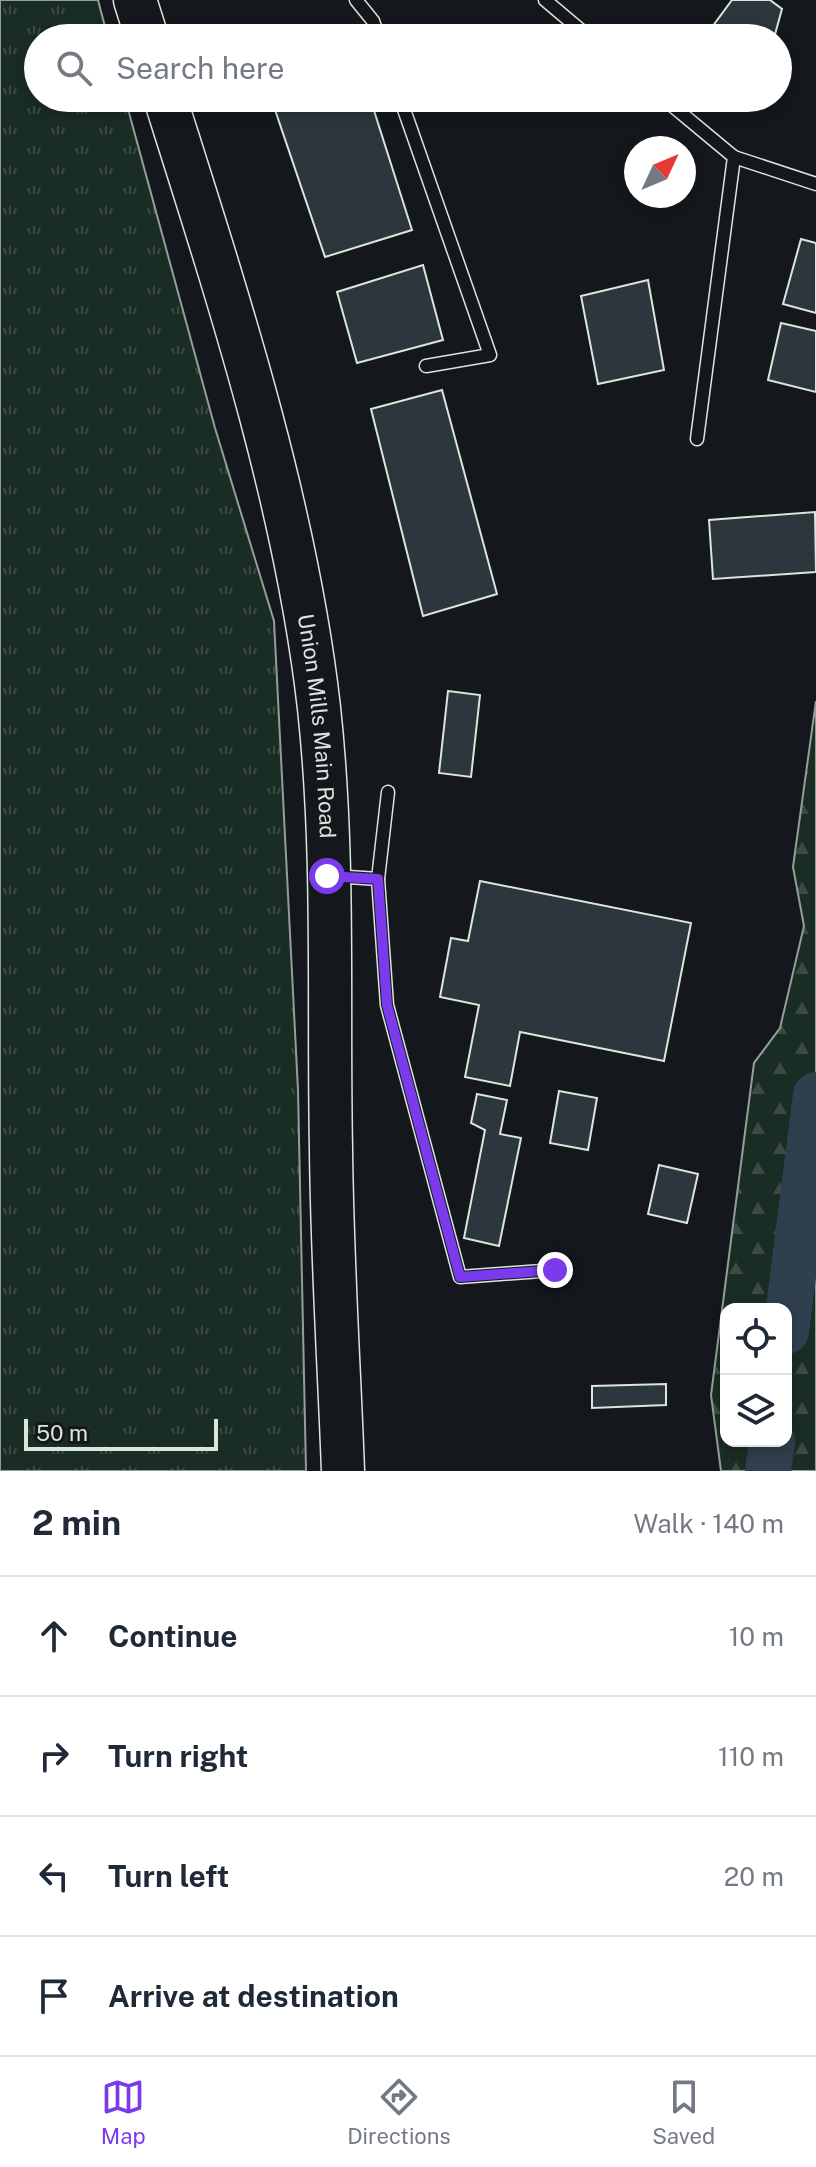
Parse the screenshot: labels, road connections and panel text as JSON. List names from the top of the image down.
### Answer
{
  "streets": {
    "highway": ["Union Mills Main Road"]
  },
  "scale_bar": "50 m",
  "north": "top right",
  "page": {
    "search": "Search here",
    "scale": "50 m",
    "heading": ["2 min", "Walk · 140 m"],
    "list": [
      ["Continue", "10 m"],
      ["Turn right", "110 m"],
      ["Turn left", "20 m"],
      "Arrive at destination"
    ],
    "nav": ["Map", "Directions", "Saved"]
  }
}
